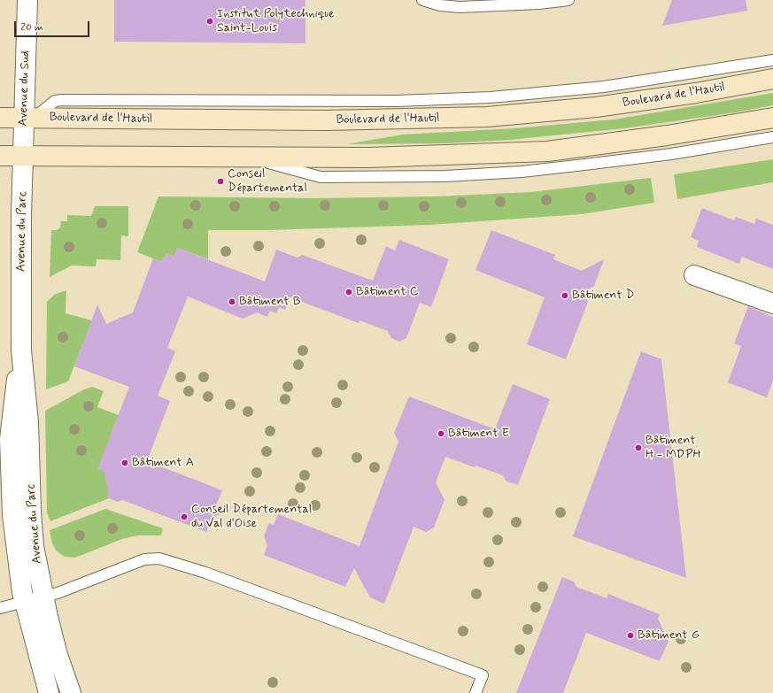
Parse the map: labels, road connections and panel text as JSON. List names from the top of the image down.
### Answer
{
  "streets": {
    "main road": ["Boulevard de l'Hautil"],
    "street": ["Avenue du Sud", "Avenue du Parc"]
  },
  "crossings": [
    ["Avenue du Sud", "Boulevard de l'Hautil"],
    ["Avenue du Sud", "Avenue du Parc"]
  ],
  "places": [
    "Institut Polytechnique Saint-Louis",
    "Conseil Départemental",
    "Bâtiment C",
    "Bâtiment D",
    "Bâtiment B",
    "Bâtiment E",
    "Bâtiment H - MDPH",
    "Bâtiment A",
    "Conseil Départemental du Val d'Oise",
    "Bâtiment G"
  ],
  "scale_bar": "20 m"
}
